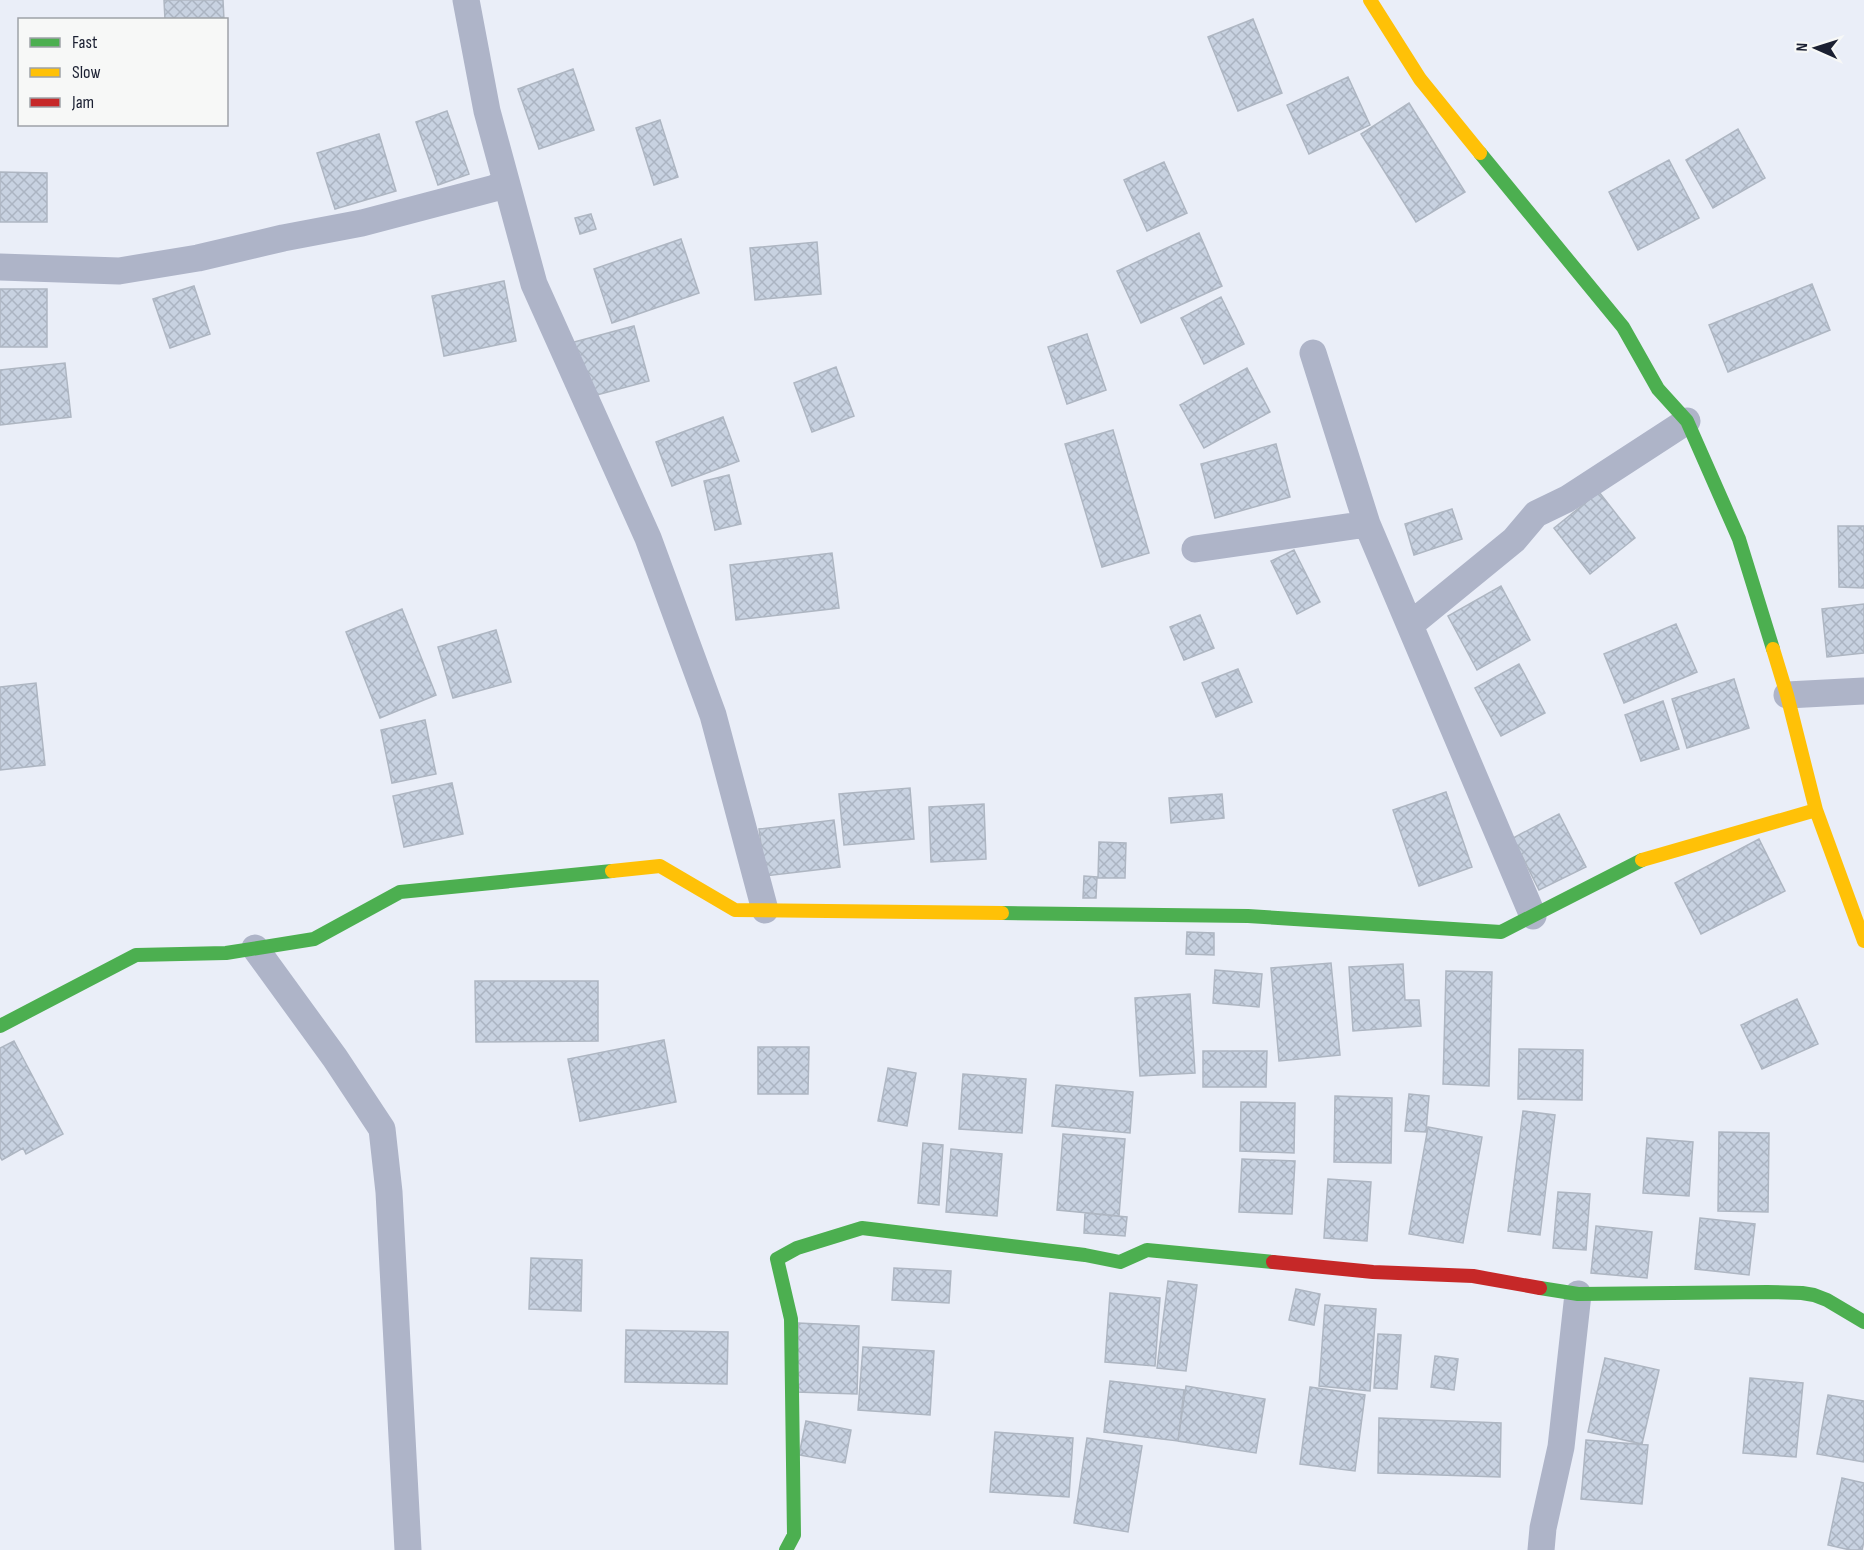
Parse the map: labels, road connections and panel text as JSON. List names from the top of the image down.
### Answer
{
  "legend": ["Fast", "Slow", "Jam"],
  "north": "left"
}
